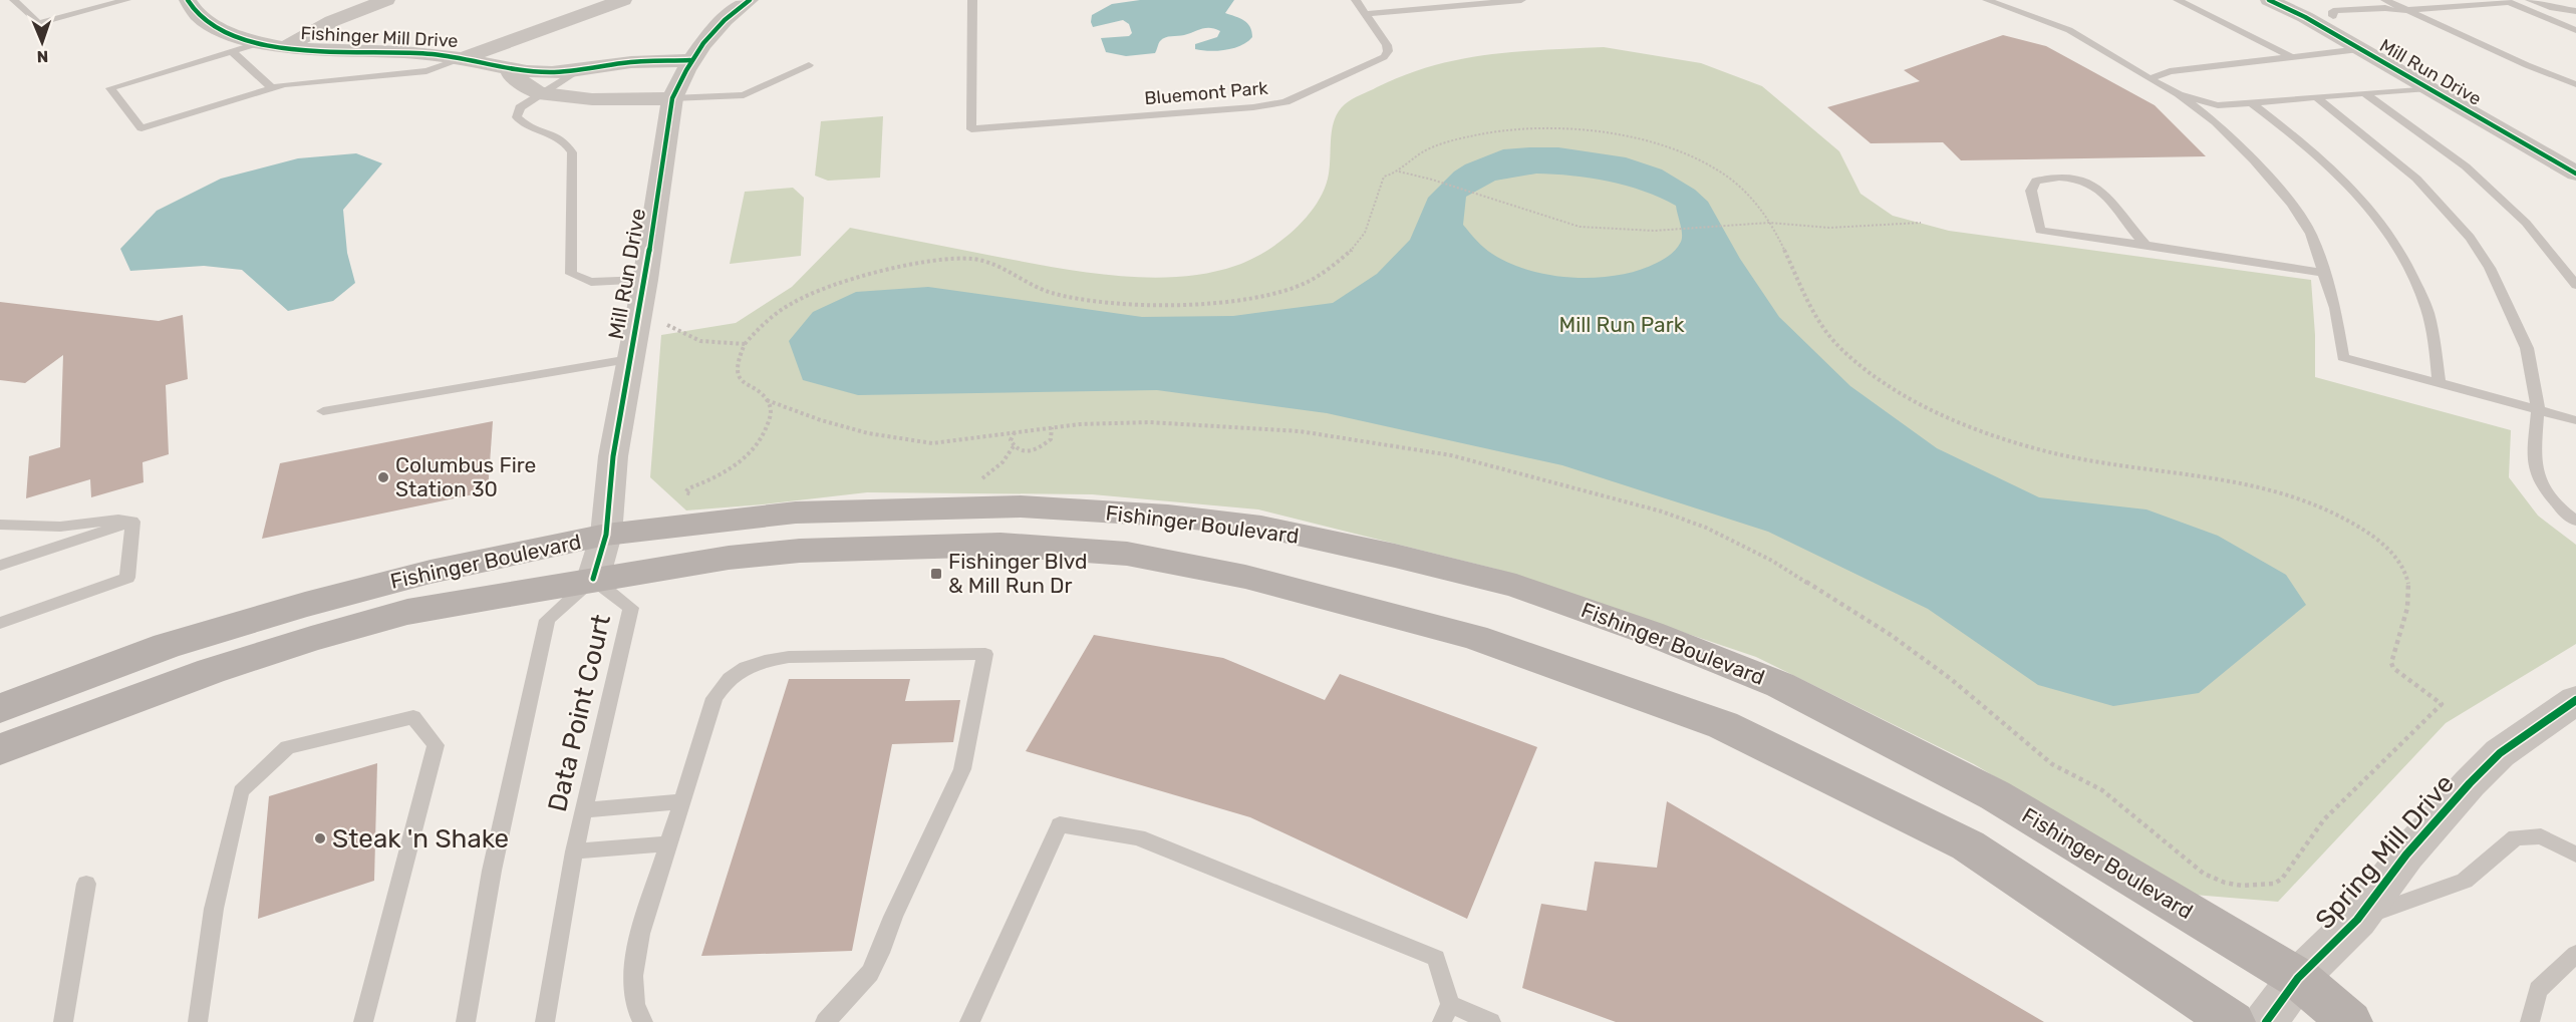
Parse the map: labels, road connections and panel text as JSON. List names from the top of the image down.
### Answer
{
  "streets": {
    "main road": ["Fishinger Boulevard"],
    "street": ["Fishinger Mill Drive", "Mill Run Drive", "Spring Mill Drive"],
    "lane": ["Bluemont Park", "Data Point Court"]
  },
  "crossings": [
    ["Fishinger Mill Drive", "Mill Run Drive"],
    ["Mill Run Drive", "Fishinger Boulevard"],
    ["Mill Run Drive", "Data Point Court"],
    ["Fishinger Boulevard", "Data Point Court"],
    ["Fishinger Boulevard", "Spring Mill Drive"]
  ],
  "parks": ["Mill Run Park"],
  "places": {
    "other": ["Columbus Fire Station 30", "Steak 'n Shake"],
    "transit": ["Fishinger Blvd & Mill Run Dr"]
  },
  "north": "bottom"
}
